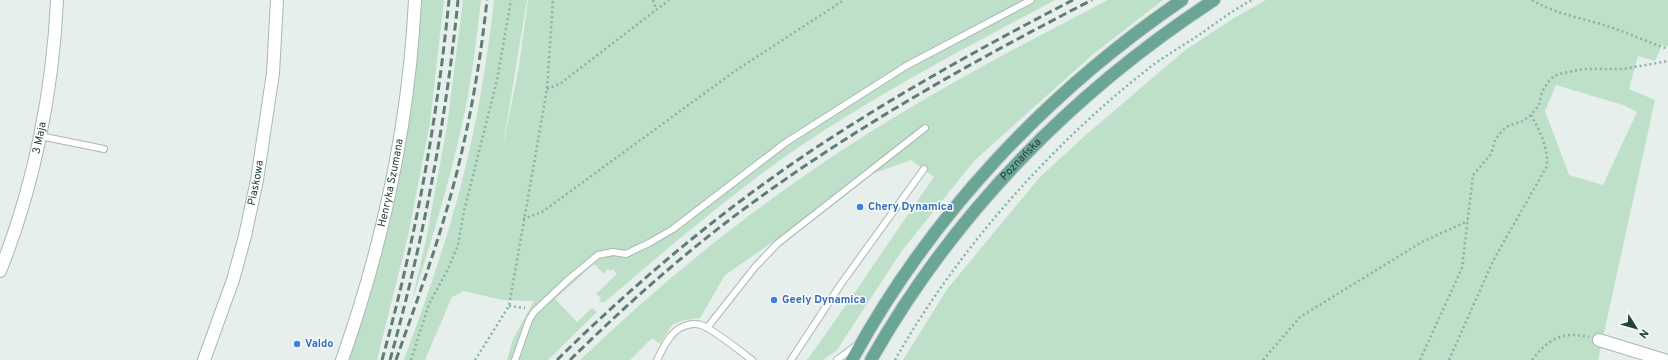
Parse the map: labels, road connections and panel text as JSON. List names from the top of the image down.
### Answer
{
  "streets": {
    "main road": ["Poznańska"],
    "street": ["3 Maja", "Henryka Szumana", "Piaskowa"]
  },
  "places": ["Chery Dynamica", "Geely Dynamica", "Valdo"],
  "north": "bottom right"
}
